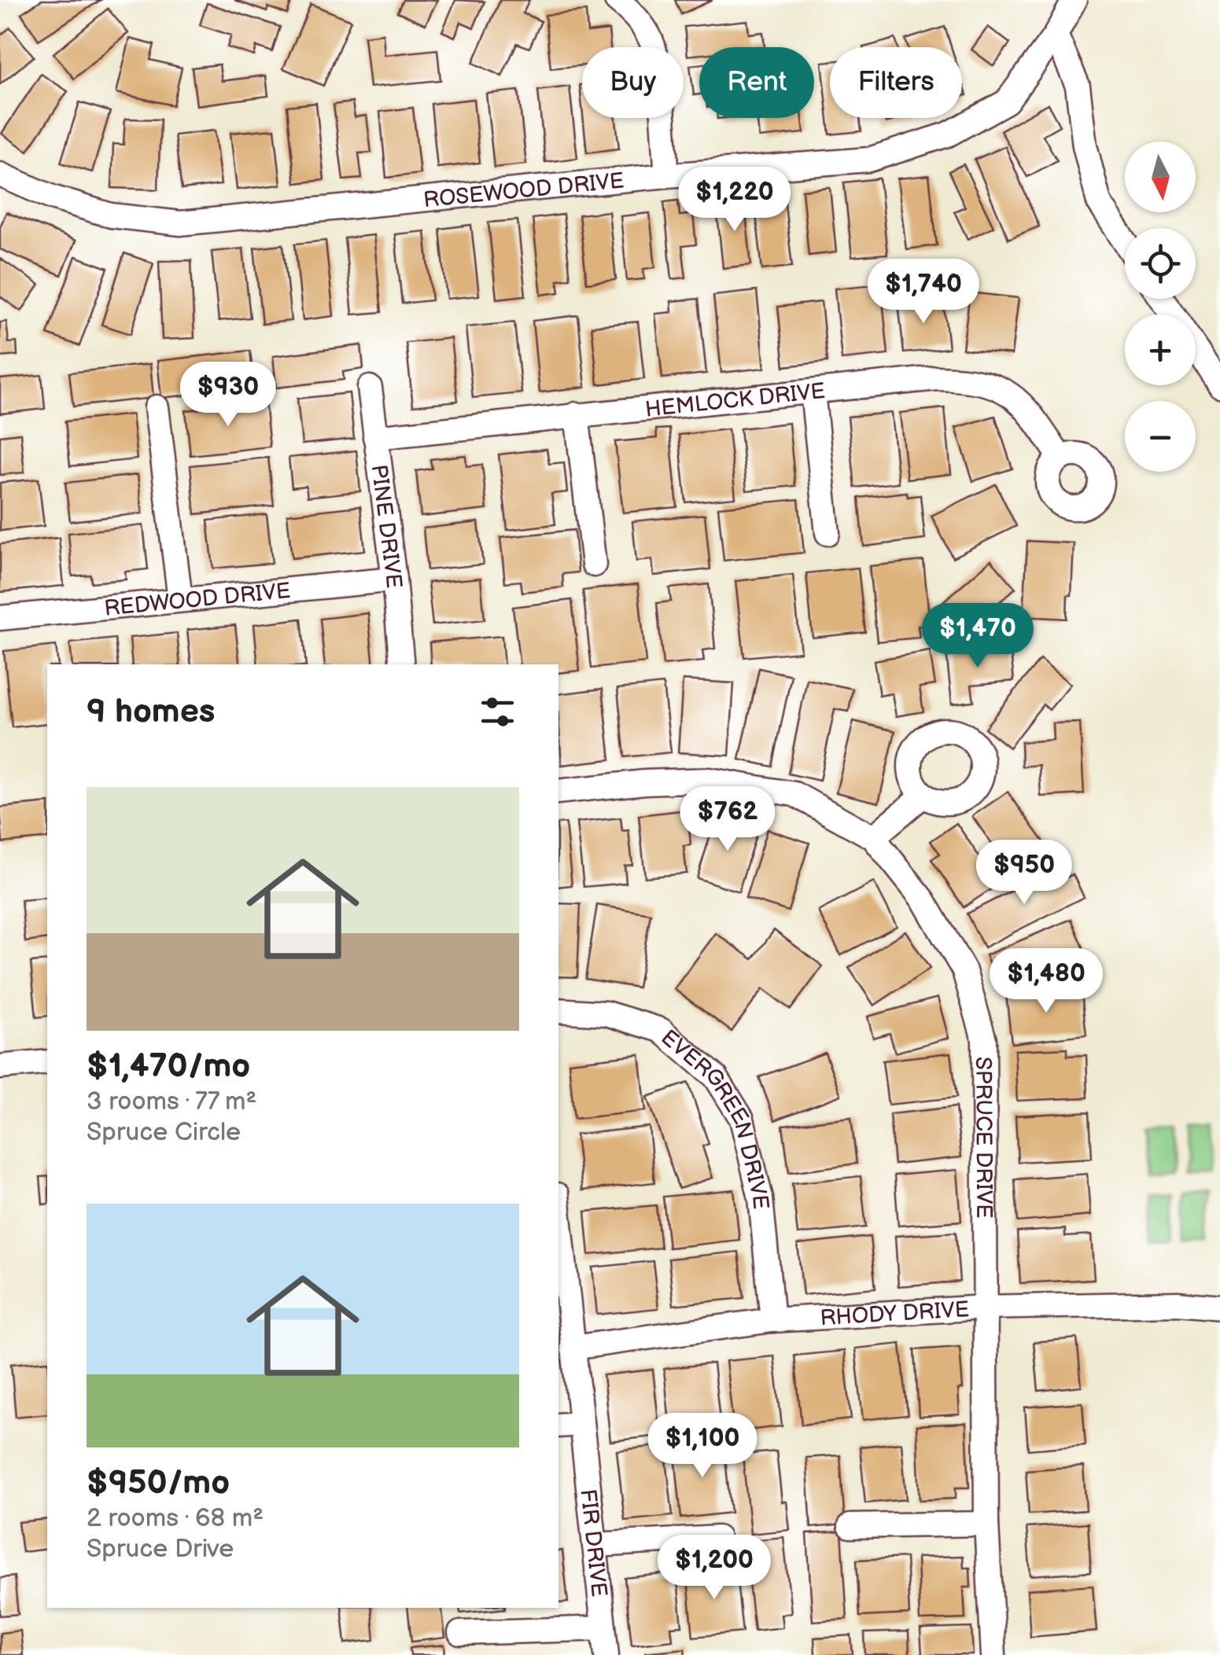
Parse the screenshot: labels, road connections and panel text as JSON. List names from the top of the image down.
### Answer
{
  "streets": {
    "street": [
      "ROSEWOOD DRIVE",
      "HEMLOCK DRIVE",
      "PINE DRIVE",
      "REDWOOD DRIVE",
      "EVERGREEN DRIVE",
      "SPRUCE DRIVE",
      "RHODY DRIVE",
      "FIR DRIVE"
    ]
  },
  "crossings": [
    ["HEMLOCK DRIVE", "PINE DRIVE"],
    ["PINE DRIVE", "REDWOOD DRIVE"],
    ["EVERGREEN DRIVE", "RHODY DRIVE"],
    ["SPRUCE DRIVE", "RHODY DRIVE"],
    ["RHODY DRIVE", "FIR DRIVE"]
  ],
  "north": "bottom",
  "page": {
    "chip": ["Buy", "Rent", "Filters"],
    "map_buttons": ["+", "−"],
    "price": [
      "$1,220",
      "$1,740",
      "$930",
      "$1,470",
      "$762",
      "$950",
      "$1,480",
      "$1,100",
      "$1,200"
    ],
    "heading": "9 homes",
    "list": [
      {
        "name": "$1,470/mo",
        "note": "3 rooms · 77 m² · Spruce Circle"
      },
      {
        "name": "$950/mo",
        "note": "2 rooms · 68 m² · Spruce Drive"
      }
    ]
  }
}
